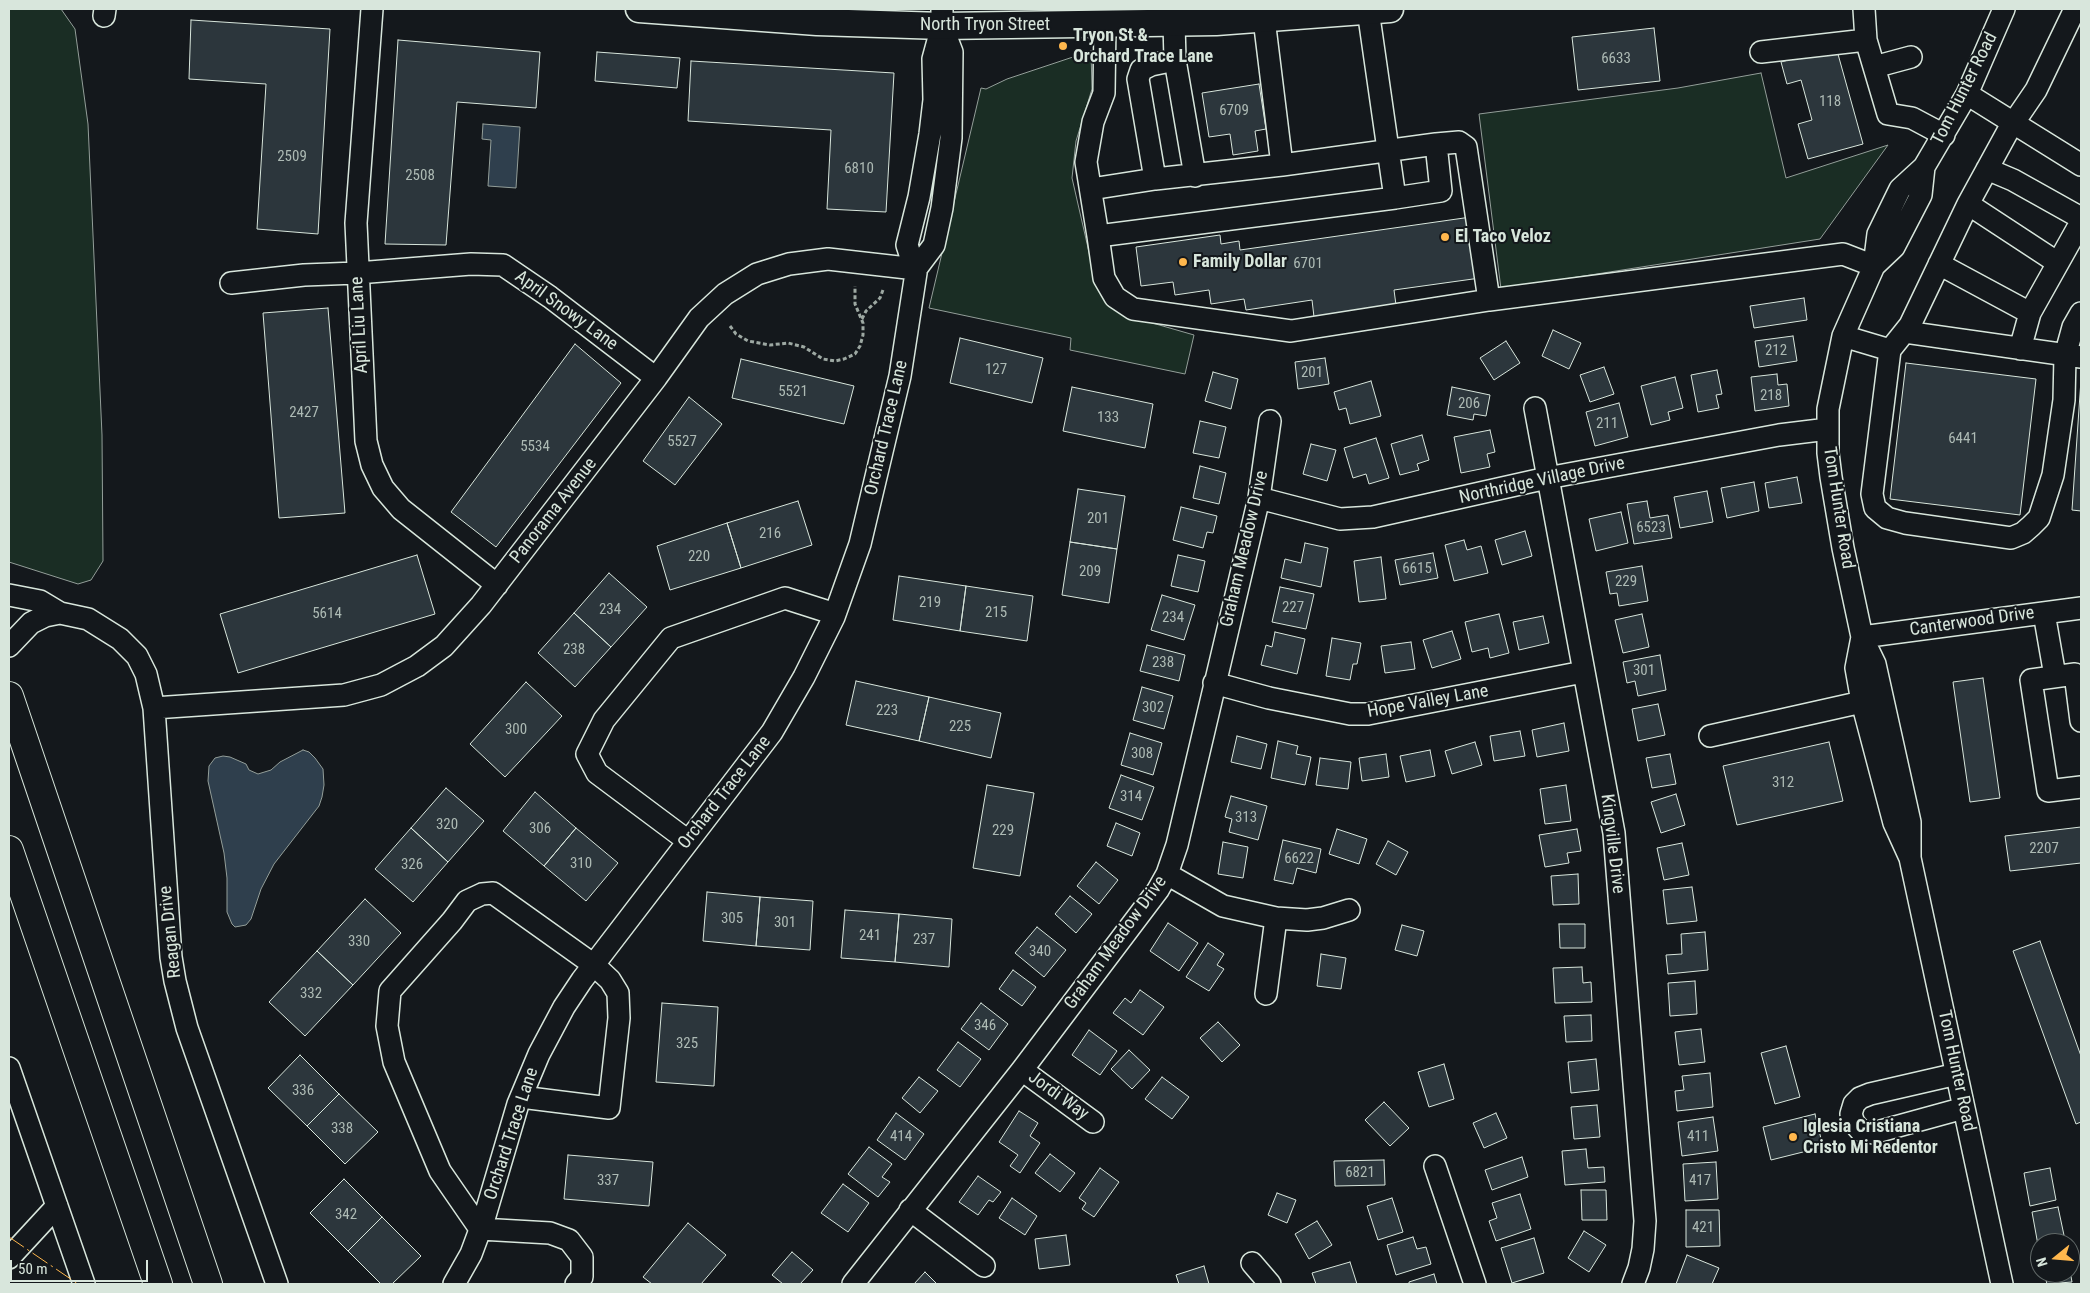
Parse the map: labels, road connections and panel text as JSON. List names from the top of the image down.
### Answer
{
  "streets": {
    "main road": ["North Tryon Street"],
    "street": [
      "Tom Hunter Road",
      "April Snowy Lane",
      "April Liu Lane",
      "Orchard Trace Lane",
      "Northridge Village Drive",
      "Panorama Avenue",
      "Graham Meadow Drive",
      "Canterwood Drive",
      "Hope Valley Lane",
      "Kingville Drive",
      "Reagan Drive",
      "Jordi Way"
    ]
  },
  "crossings": [
    ["North Tryon Street", "Orchard Trace Lane"],
    ["Tom Hunter Road", "Northridge Village Drive"],
    ["Tom Hunter Road", "Canterwood Drive"],
    ["April Snowy Lane", "April Liu Lane"],
    ["April Snowy Lane", "Panorama Avenue"],
    ["April Liu Lane", "Panorama Avenue"],
    ["Orchard Trace Lane", "Panorama Avenue"],
    ["Northridge Village Drive", "Graham Meadow Drive"],
    ["Northridge Village Drive", "Kingville Drive"],
    ["Panorama Avenue", "Reagan Drive"],
    ["Graham Meadow Drive", "Hope Valley Lane"],
    ["Graham Meadow Drive", "Jordi Way"],
    ["Hope Valley Lane", "Kingville Drive"]
  ],
  "places": [
    "Tryon St & Orchard Trace Lane",
    "El Taco Veloz",
    "Family Dollar",
    "Iglesia Cristiana Cristo Mi Redentor"
  ],
  "house_numbers": [
    "6633",
    "118",
    "6709",
    "2509",
    "6810",
    "2508",
    "6701",
    "212",
    "127",
    "201",
    "5521",
    "218",
    "206",
    "2427",
    "133",
    "211",
    "6441",
    "5527",
    "5534",
    "201",
    "6523",
    "216",
    "220",
    "6615",
    "209",
    "229",
    "219",
    "227",
    "234",
    "215",
    "5614",
    "234",
    "238",
    "238",
    "301",
    "302",
    "223",
    "225",
    "300",
    "308",
    "312",
    "314",
    "313",
    "320",
    "306",
    "229",
    "2207",
    "6622",
    "310",
    "326",
    "305",
    "301",
    "241",
    "237",
    "330",
    "340",
    "332",
    "346",
    "325",
    "336",
    "338",
    "414",
    "411",
    "6821",
    "337",
    "417",
    "342",
    "421"
  ],
  "scale_bar": "50 m",
  "north": "left"
}
